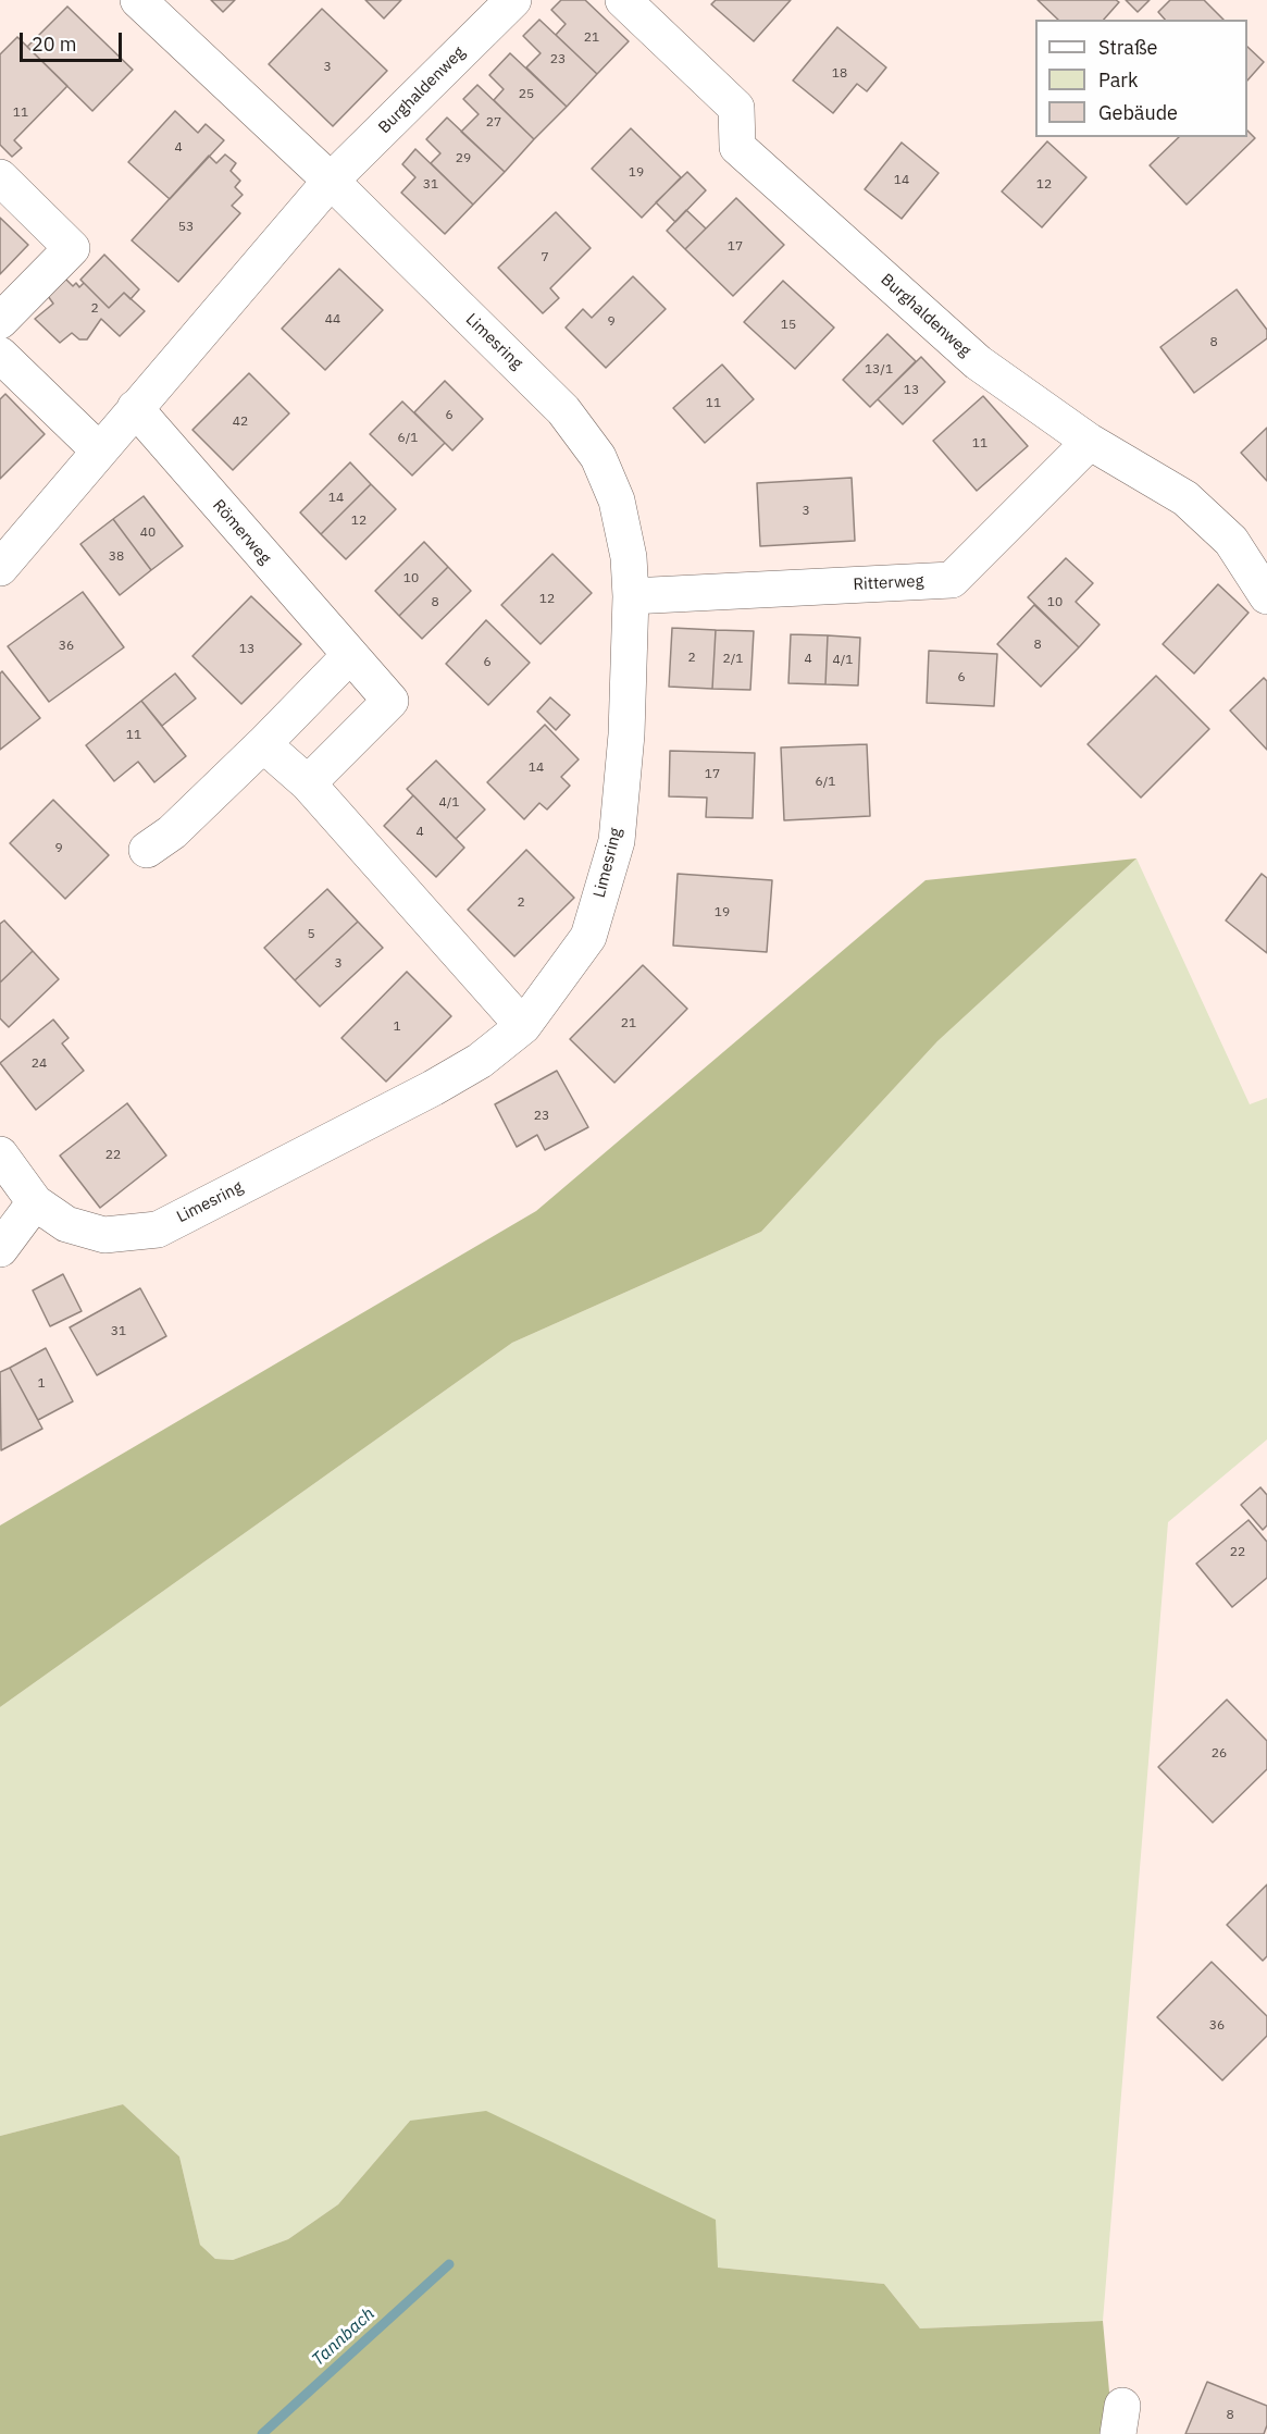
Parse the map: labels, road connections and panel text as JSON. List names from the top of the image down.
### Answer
{
  "streets": {
    "street": [
      "Burghaldenweg",
      "Limesring",
      "Römerweg",
      "Ritterweg"
    ]
  },
  "crossings": [
    ["Burghaldenweg", "Limesring"],
    ["Burghaldenweg", "Ritterweg"],
    ["Limesring", "Ritterweg"]
  ],
  "water": ["Tannbach"],
  "house_numbers": [
    "21",
    "23",
    "3",
    "18",
    "25",
    "11",
    "27",
    "4",
    "29",
    "19",
    "14",
    "31",
    "12",
    "53",
    "17",
    "7",
    "2",
    "44",
    "9",
    "15",
    "8",
    "13/1",
    "13",
    "11",
    "6",
    "42",
    "6/1",
    "11",
    "14",
    "3",
    "12",
    "40",
    "38",
    "10",
    "12",
    "8",
    "10",
    "8",
    "36",
    "13",
    "2",
    "2/1",
    "4",
    "4/1",
    "6",
    "6",
    "11",
    "14",
    "17",
    "6/1",
    "4/1",
    "4",
    "9",
    "2",
    "19",
    "5",
    "3",
    "21",
    "1",
    "24",
    "23",
    "22",
    "31",
    "1",
    "22",
    "26",
    "36",
    "8"
  ],
  "legend": ["Straße", "Park", "Gebäude"],
  "scale_bar": "20 m"
}
